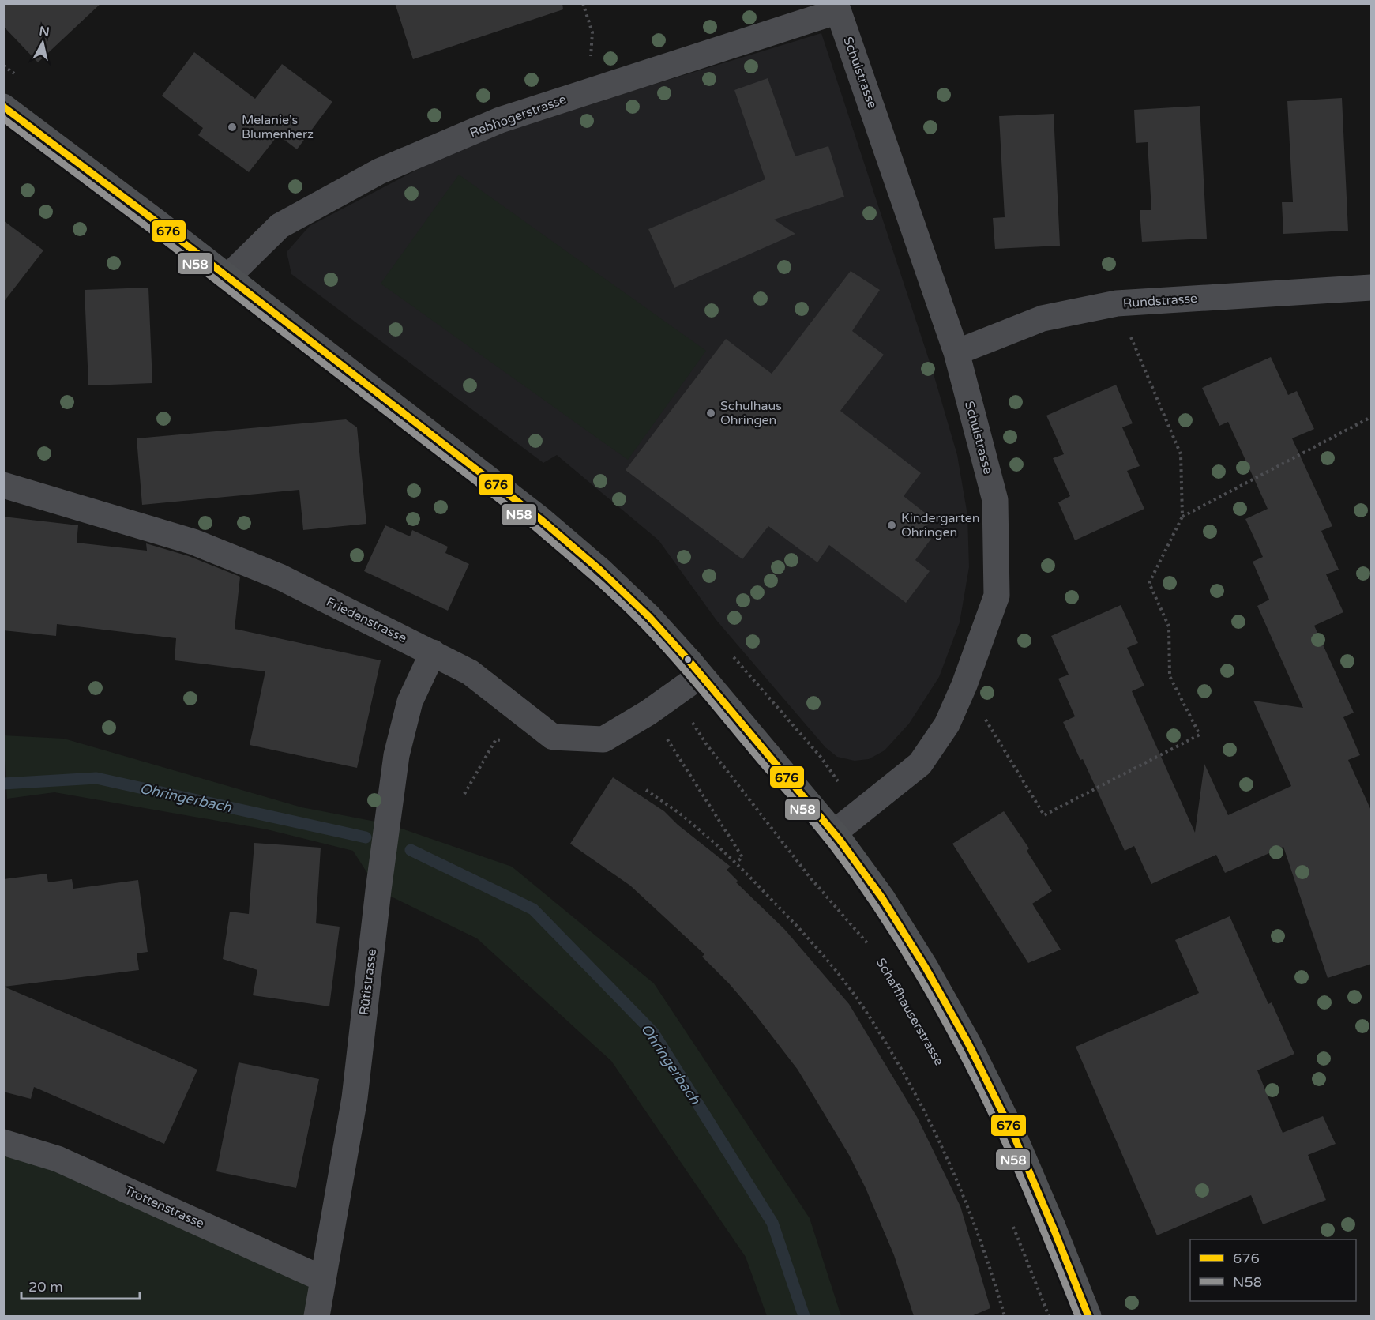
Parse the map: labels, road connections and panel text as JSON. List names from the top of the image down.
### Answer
{
  "streets": {
    "street": [
      "Schulstrasse",
      "Rebhogerstrasse",
      "Rundstrasse",
      "Friedenstrasse",
      "Rütistrasse",
      "Trottenstrasse"
    ],
    "path": ["Schaffhauserstrasse"]
  },
  "crossings": [
    ["Schulstrasse", "Rebhogerstrasse"],
    ["Schulstrasse", "Rundstrasse"],
    ["Friedenstrasse", "Rütistrasse"],
    ["Rütistrasse", "Trottenstrasse"]
  ],
  "water": ["Ohringerbach"],
  "places": ["Melanie’s Blumenherz", "Schulhaus Ohringen", "Kindergarten Ohringen"],
  "lines": ["transit line 676", "transit line N58"],
  "legend": ["676", "N58"],
  "scale_bar": "20 m",
  "north": "top"
}
